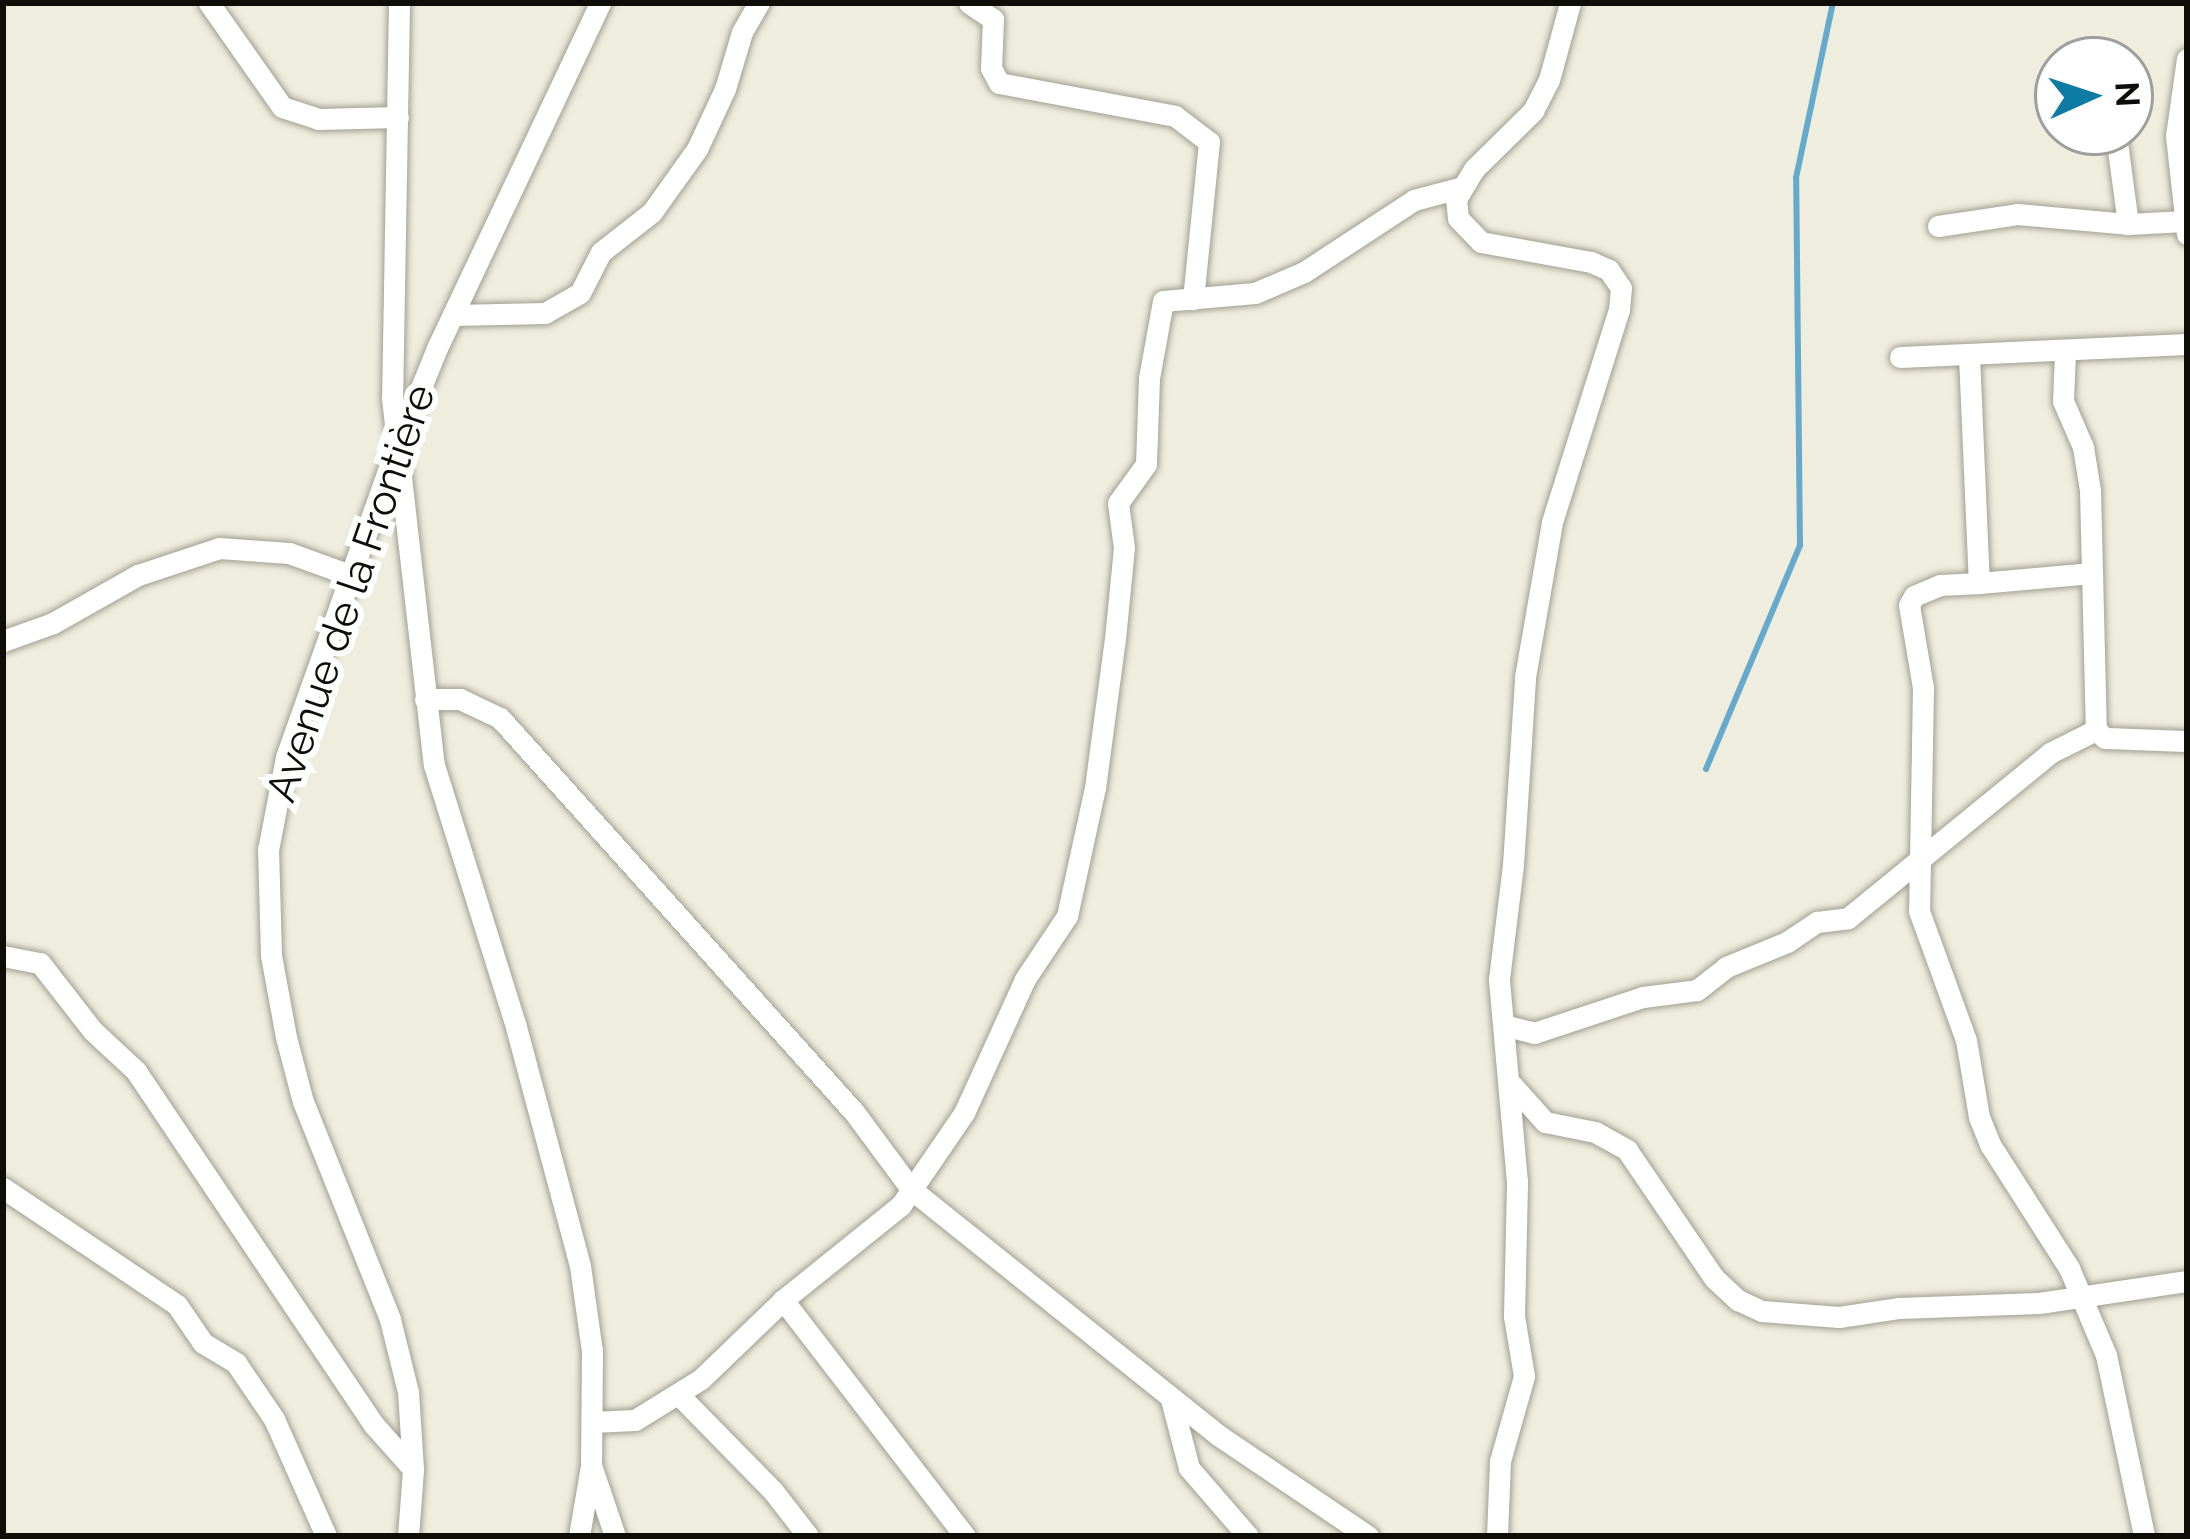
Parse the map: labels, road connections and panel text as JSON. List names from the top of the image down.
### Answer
{
  "streets": {
    "street": ["Avenue de la Frontière"]
  },
  "north": "right"
}
